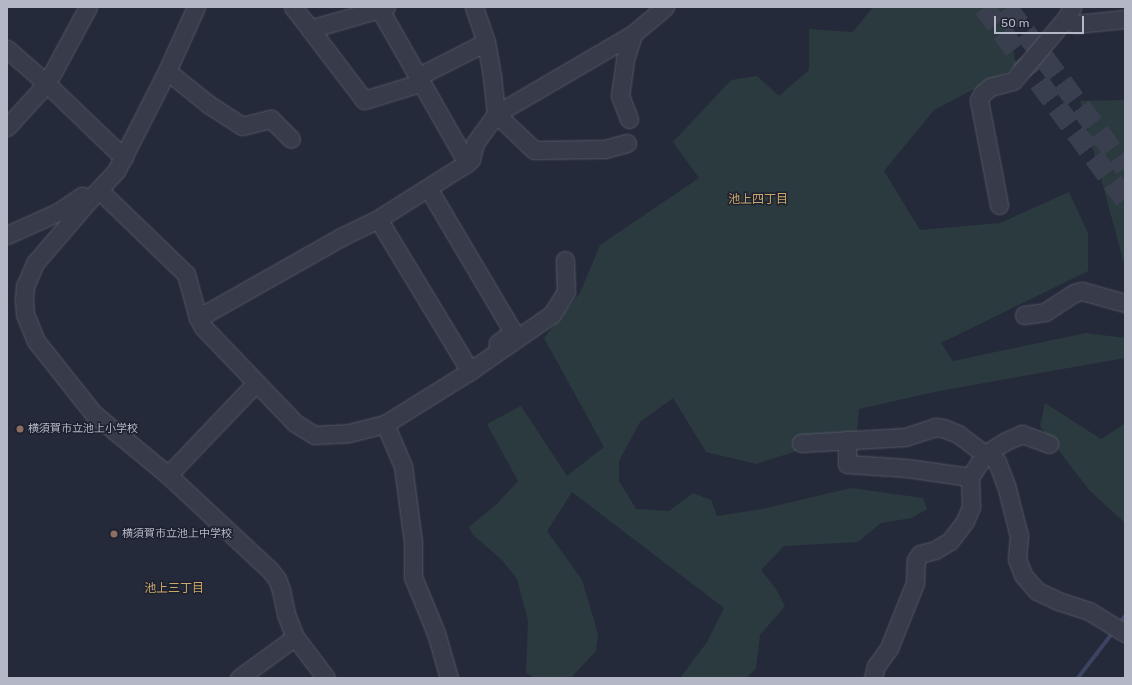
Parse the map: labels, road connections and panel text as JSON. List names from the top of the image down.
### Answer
{
  "districts": ["池上四丁目", "池上三丁目"],
  "places": ["横須賀市立池上小学校", "横須賀市立池上中学校"],
  "scale_bar": "50 m"
}
